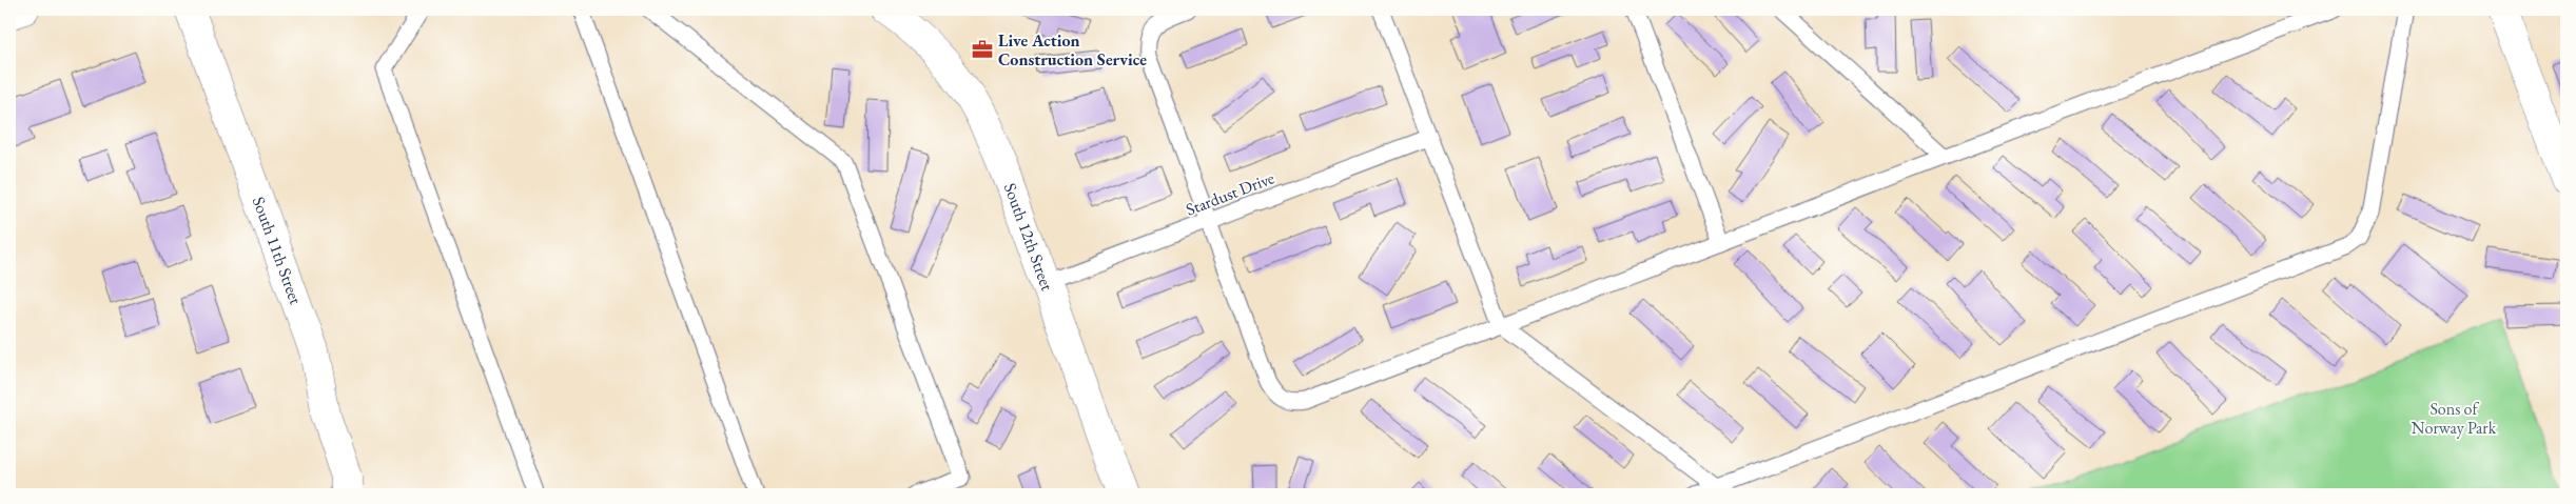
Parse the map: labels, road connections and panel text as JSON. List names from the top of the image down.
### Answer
{
  "streets": {
    "street": ["South 12th Street", "South 11th Street"],
    "lane": ["Stardust Drive"]
  },
  "crossings": [
    ["Stardust Drive", "South 12th Street"]
  ],
  "parks": ["Sons of Norway Park"],
  "places": {
    "office": ["Live Action Construction Service"]
  }
}
